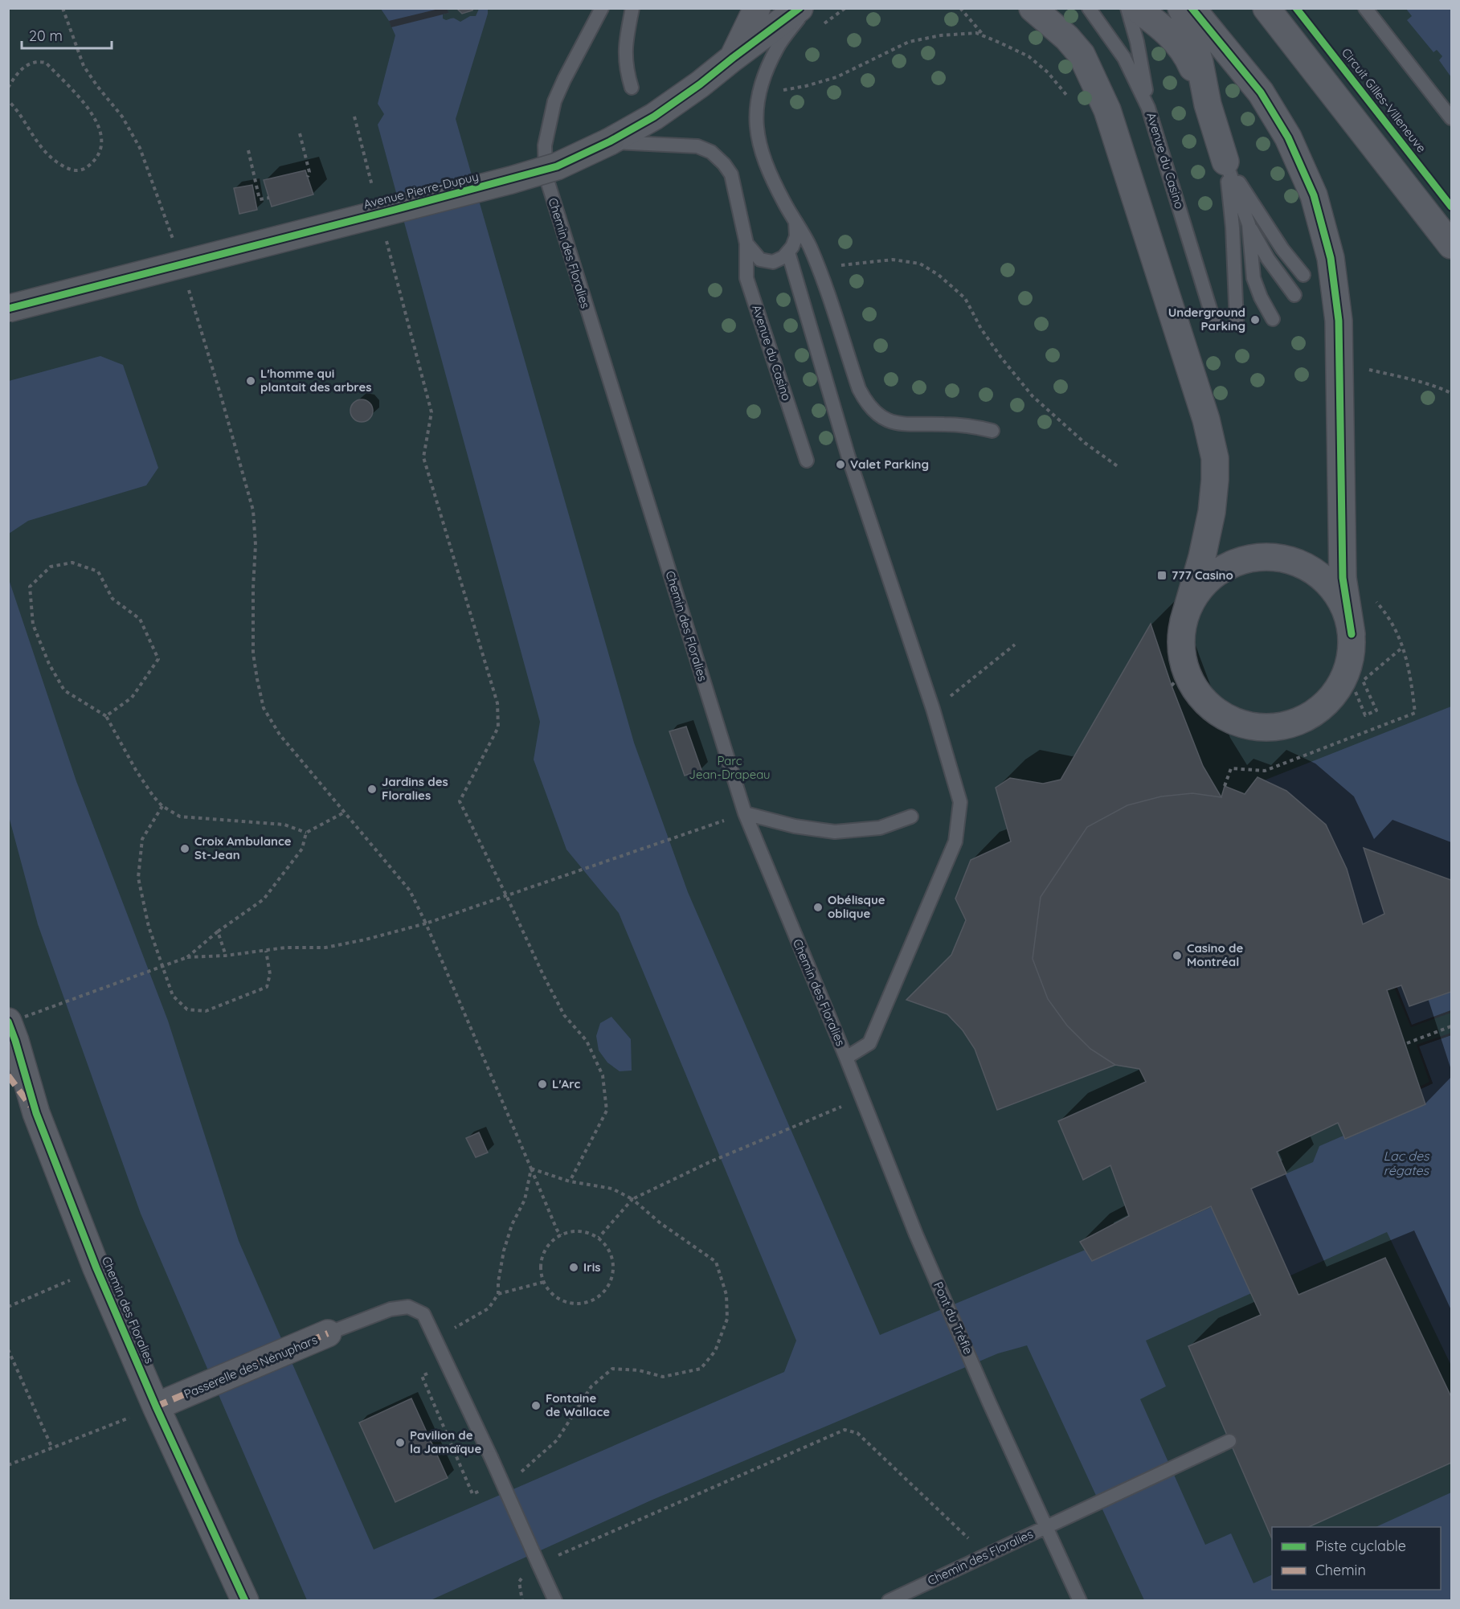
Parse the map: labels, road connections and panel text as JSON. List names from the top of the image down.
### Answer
{
  "streets": {
    "street": ["Avenue Pierre-Dupuy", "Chemin des Floralies", "Passerelle des Nénuphars"],
    "lane": ["Avenue du Casino", "Pont du Trèfle"],
    "cycle path": ["Circuit Gilles-Villeneuve"]
  },
  "crossings": [
    ["Avenue du Casino", "Avenue Pierre-Dupuy"],
    ["Chemin des Floralies", "Pont du Trèfle"],
    ["Chemin des Floralies", "Passerelle des Nénuphars"]
  ],
  "water": ["Lac des régates"],
  "parks": ["Parc Jean-Drapeau"],
  "places": {
    "other": [
      "Underground Parking",
      "L'homme qui plantait des arbres",
      "Valet Parking",
      "Jardins des Floralies",
      "Croix Ambulance St-Jean",
      "Obélisque oblique",
      "Casino de Montréal",
      "L'Arc",
      "Iris",
      "Fontaine de Wallace",
      "Pavilion de la Jamaïque"
    ],
    "transit": ["777 Casino"]
  },
  "legend": ["Piste cyclable", "Chemin"],
  "scale_bar": "20 m"
}
